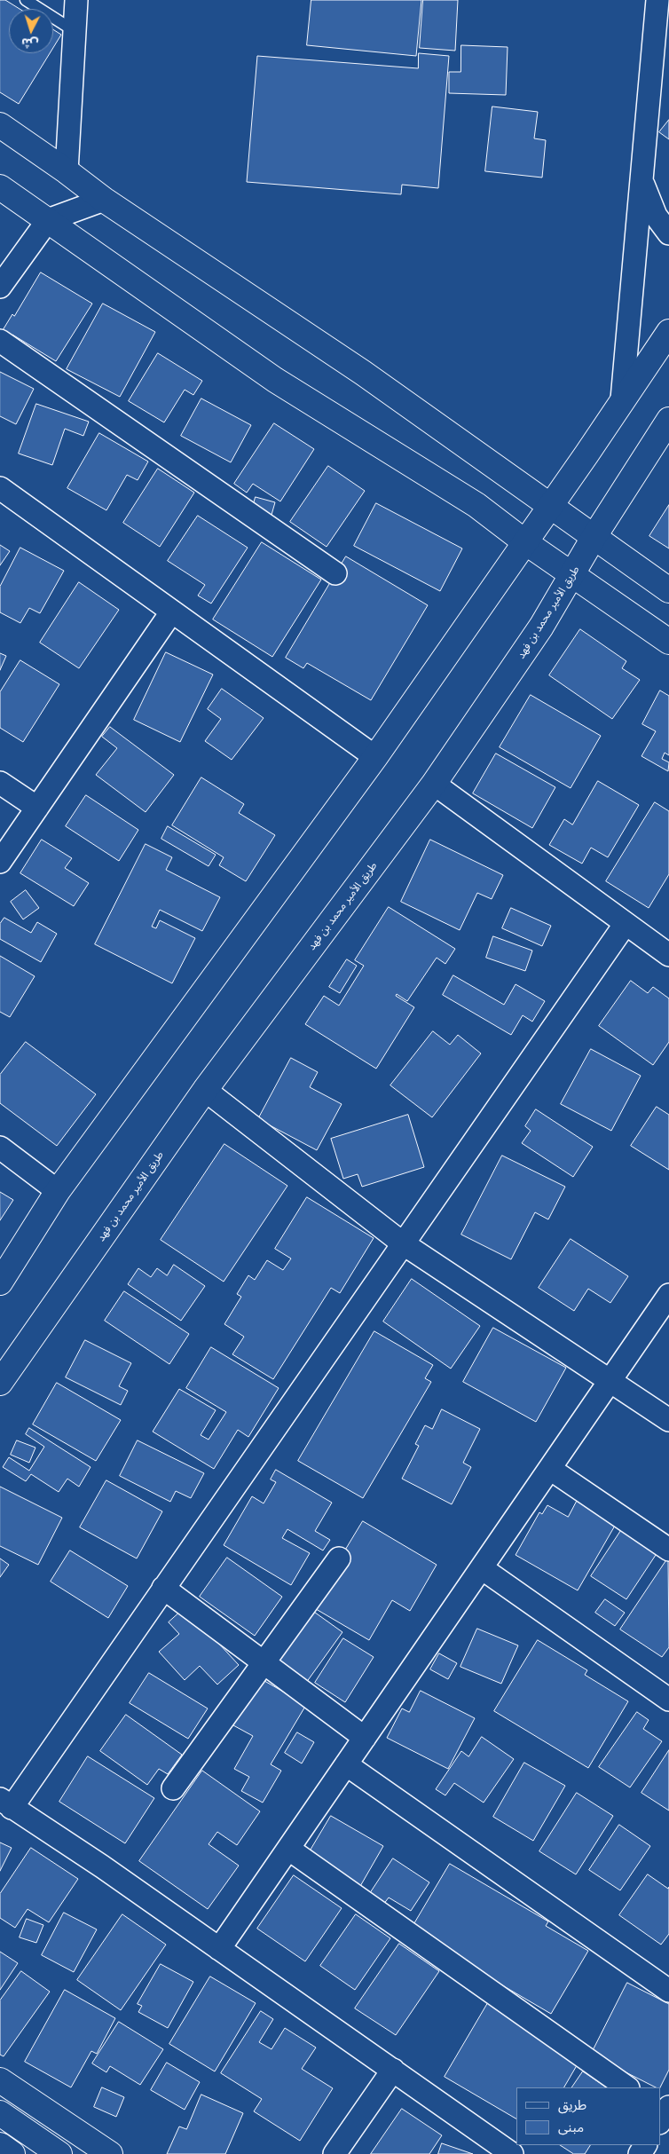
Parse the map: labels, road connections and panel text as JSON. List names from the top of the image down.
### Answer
{
  "streets": {
    "main road": ["طريق الأمير محمد بن فهد"]
  },
  "legend": ["طريق", "مبنى"],
  "north": "bottom"
}
